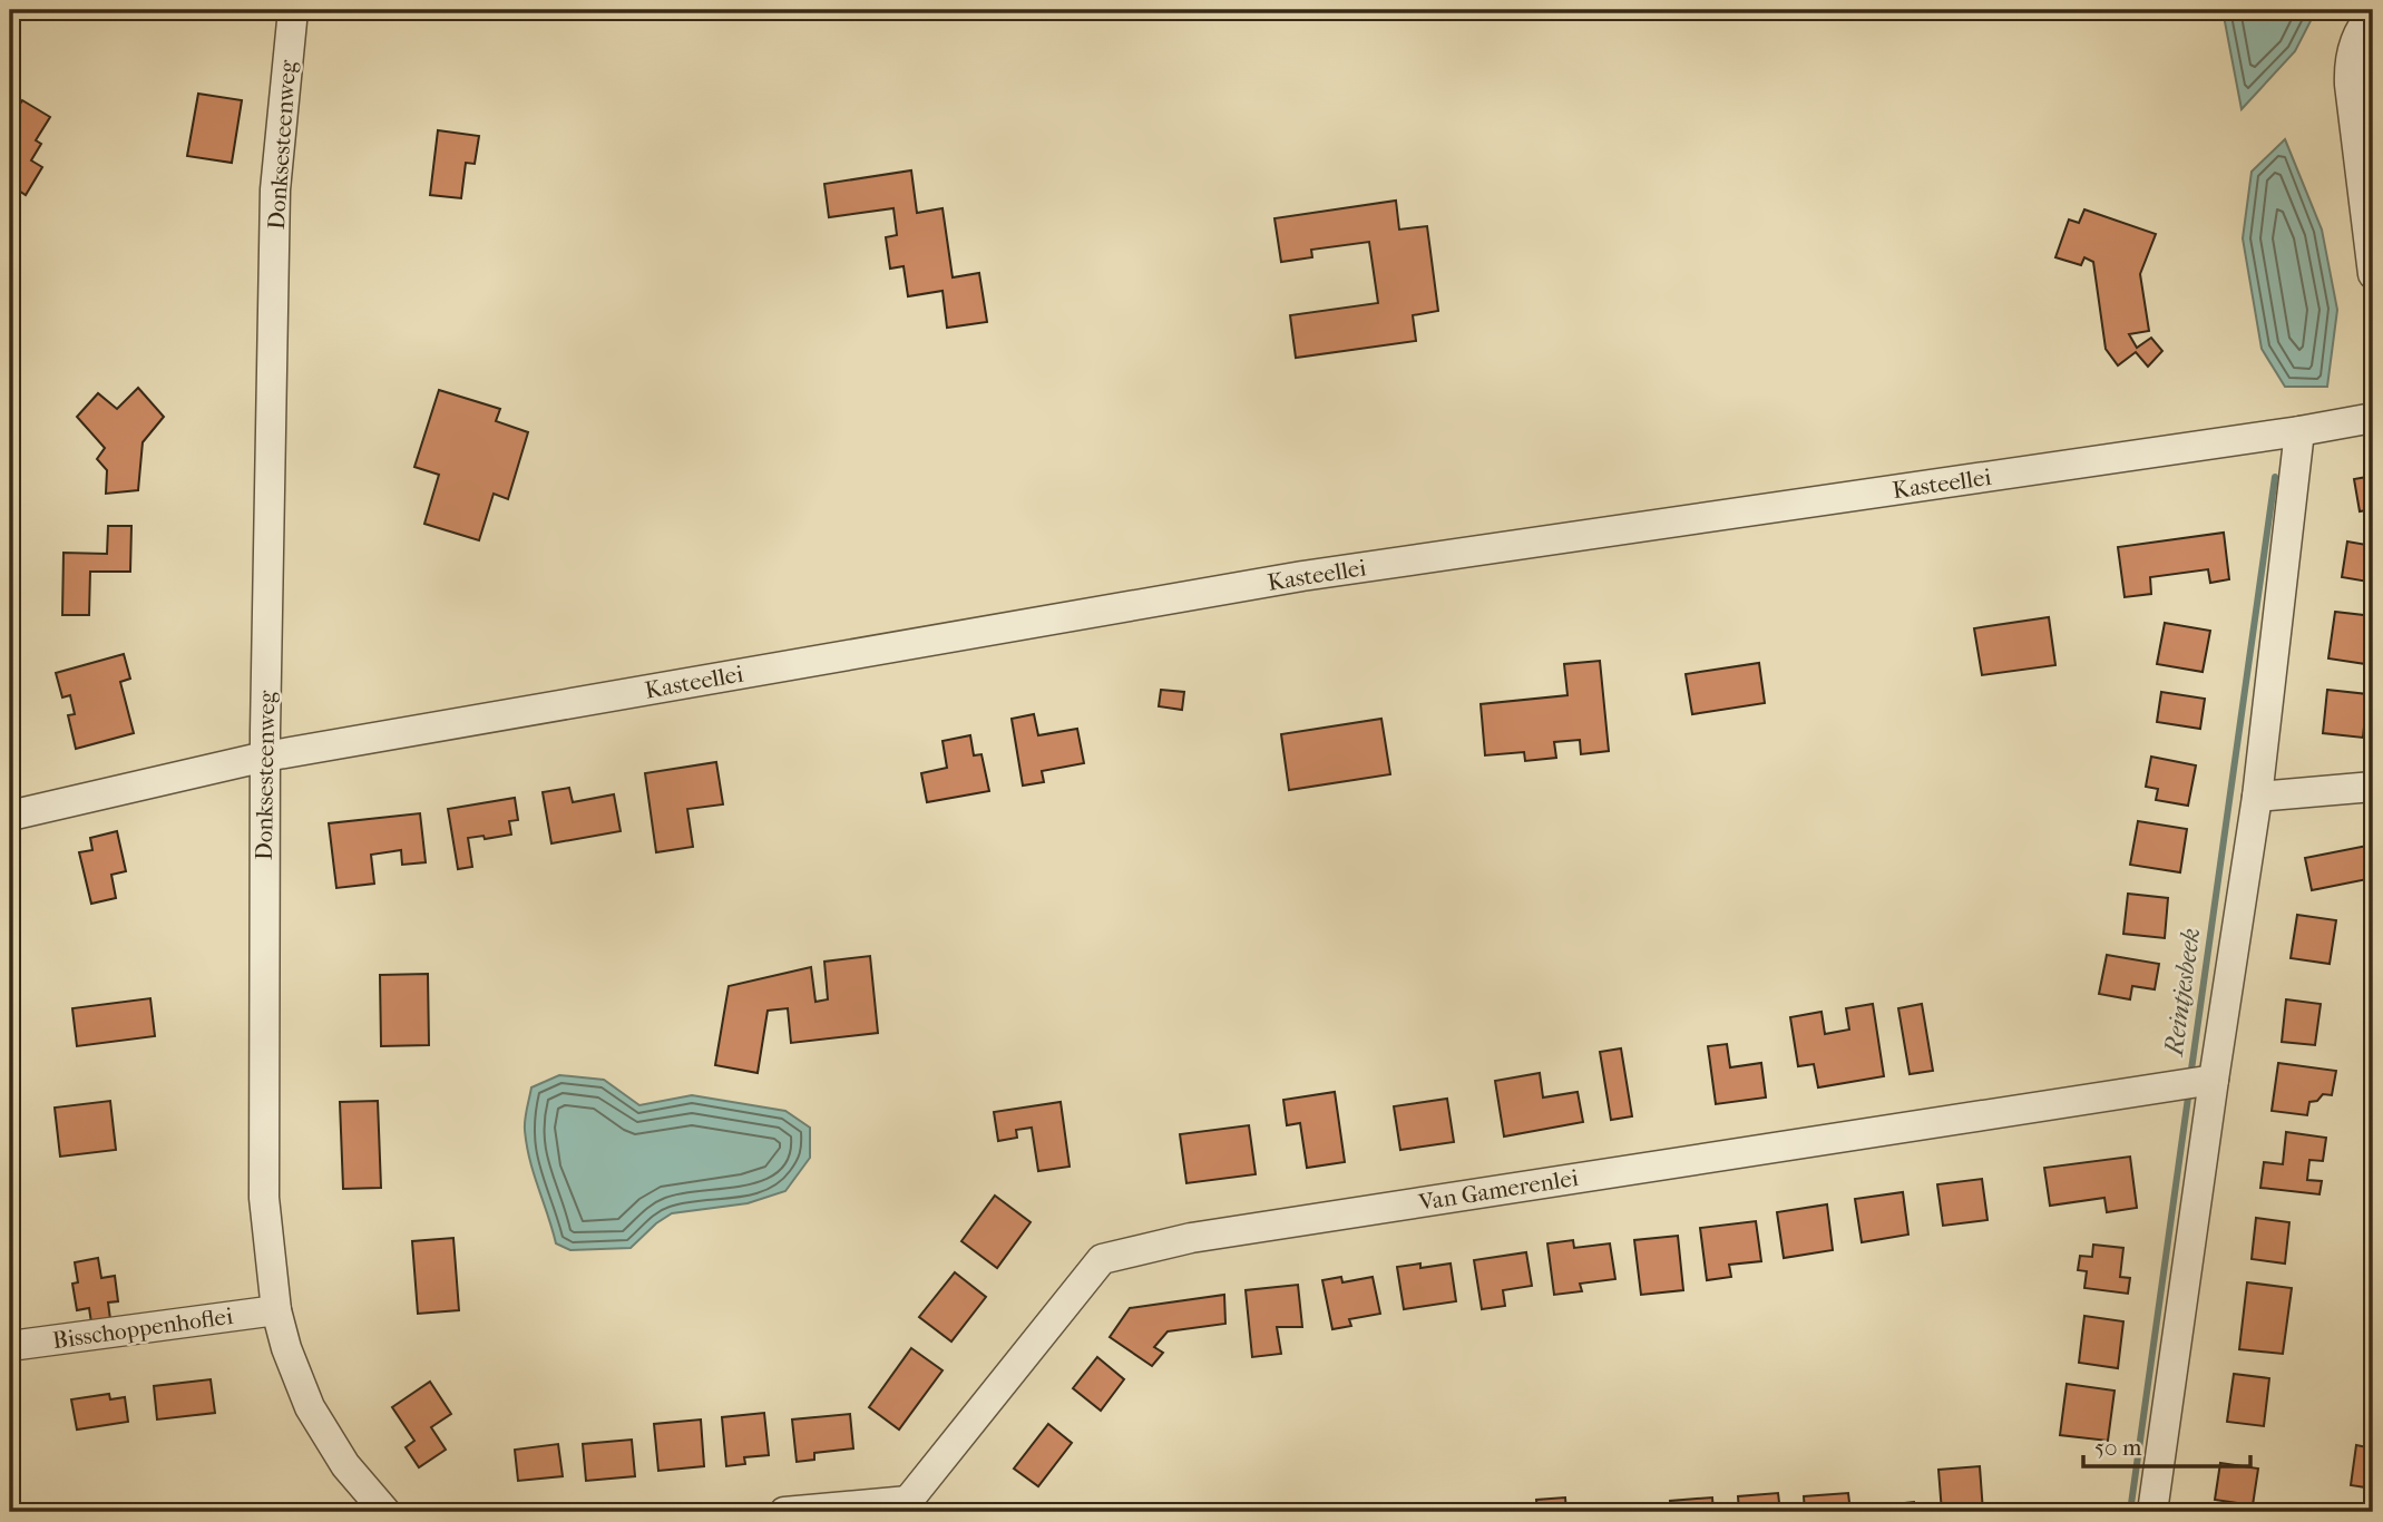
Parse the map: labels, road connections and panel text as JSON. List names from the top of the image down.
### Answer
{
  "streets": {
    "street": [
      "Donksesteenweg",
      "Kasteellei",
      "Van Gamerenlei",
      "Bisschoppenhoflei"
    ]
  },
  "crossings": [
    ["Donksesteenweg", "Kasteellei"],
    ["Donksesteenweg", "Bisschoppenhoflei"]
  ],
  "water": ["Reintjesbeek"],
  "scale_bar": "50 m"
}
